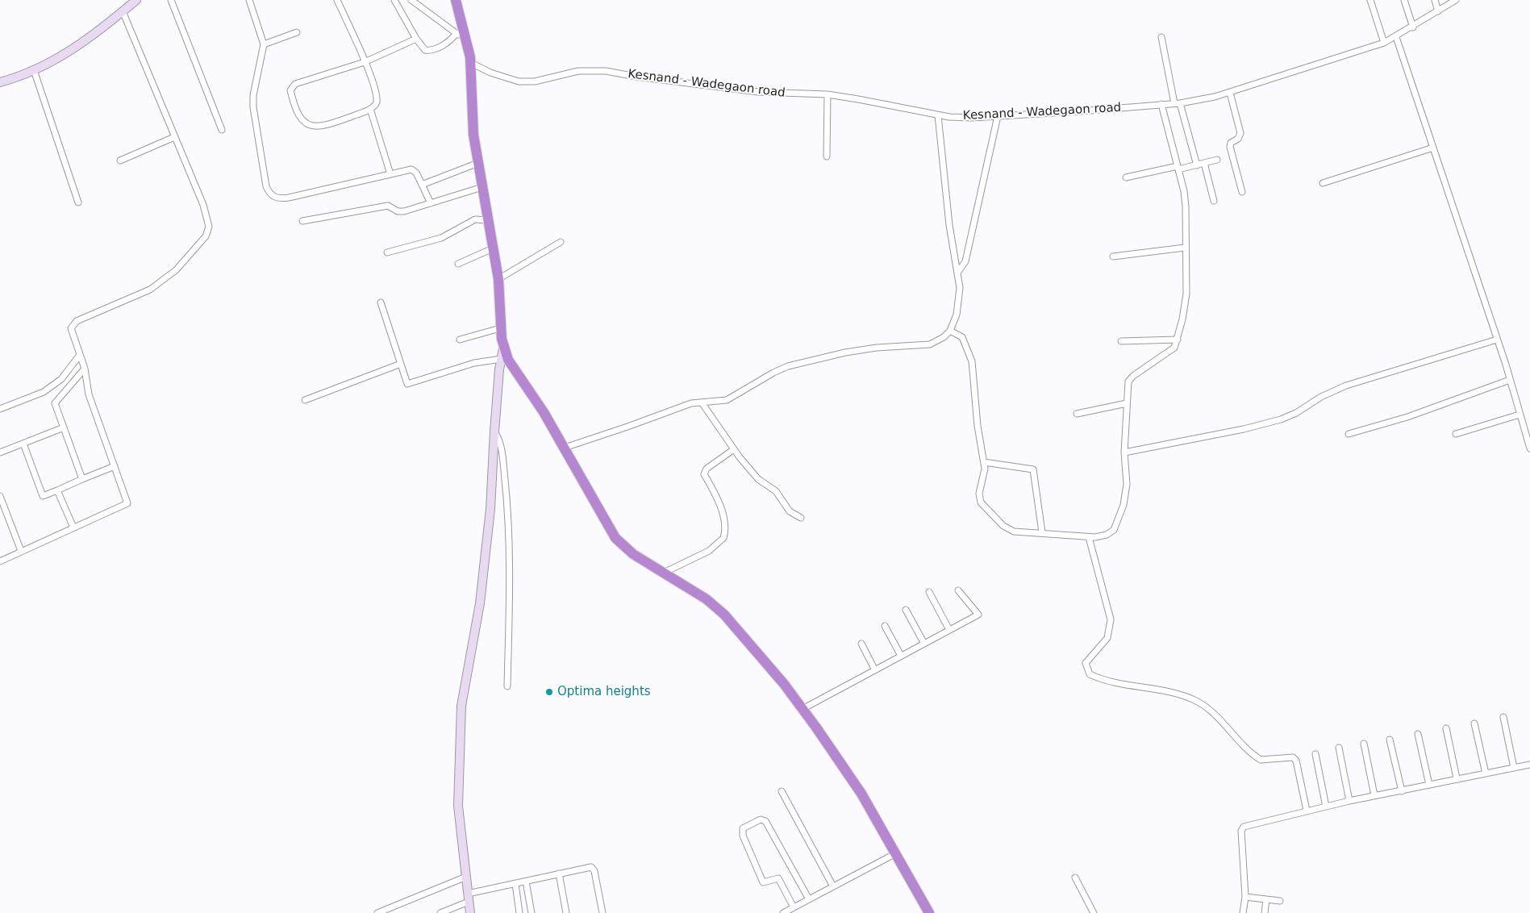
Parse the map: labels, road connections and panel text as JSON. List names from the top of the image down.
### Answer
{
  "streets": {
    "street": ["Kesnand - Wadegaon road"]
  },
  "places": ["Optima heights"]
}
